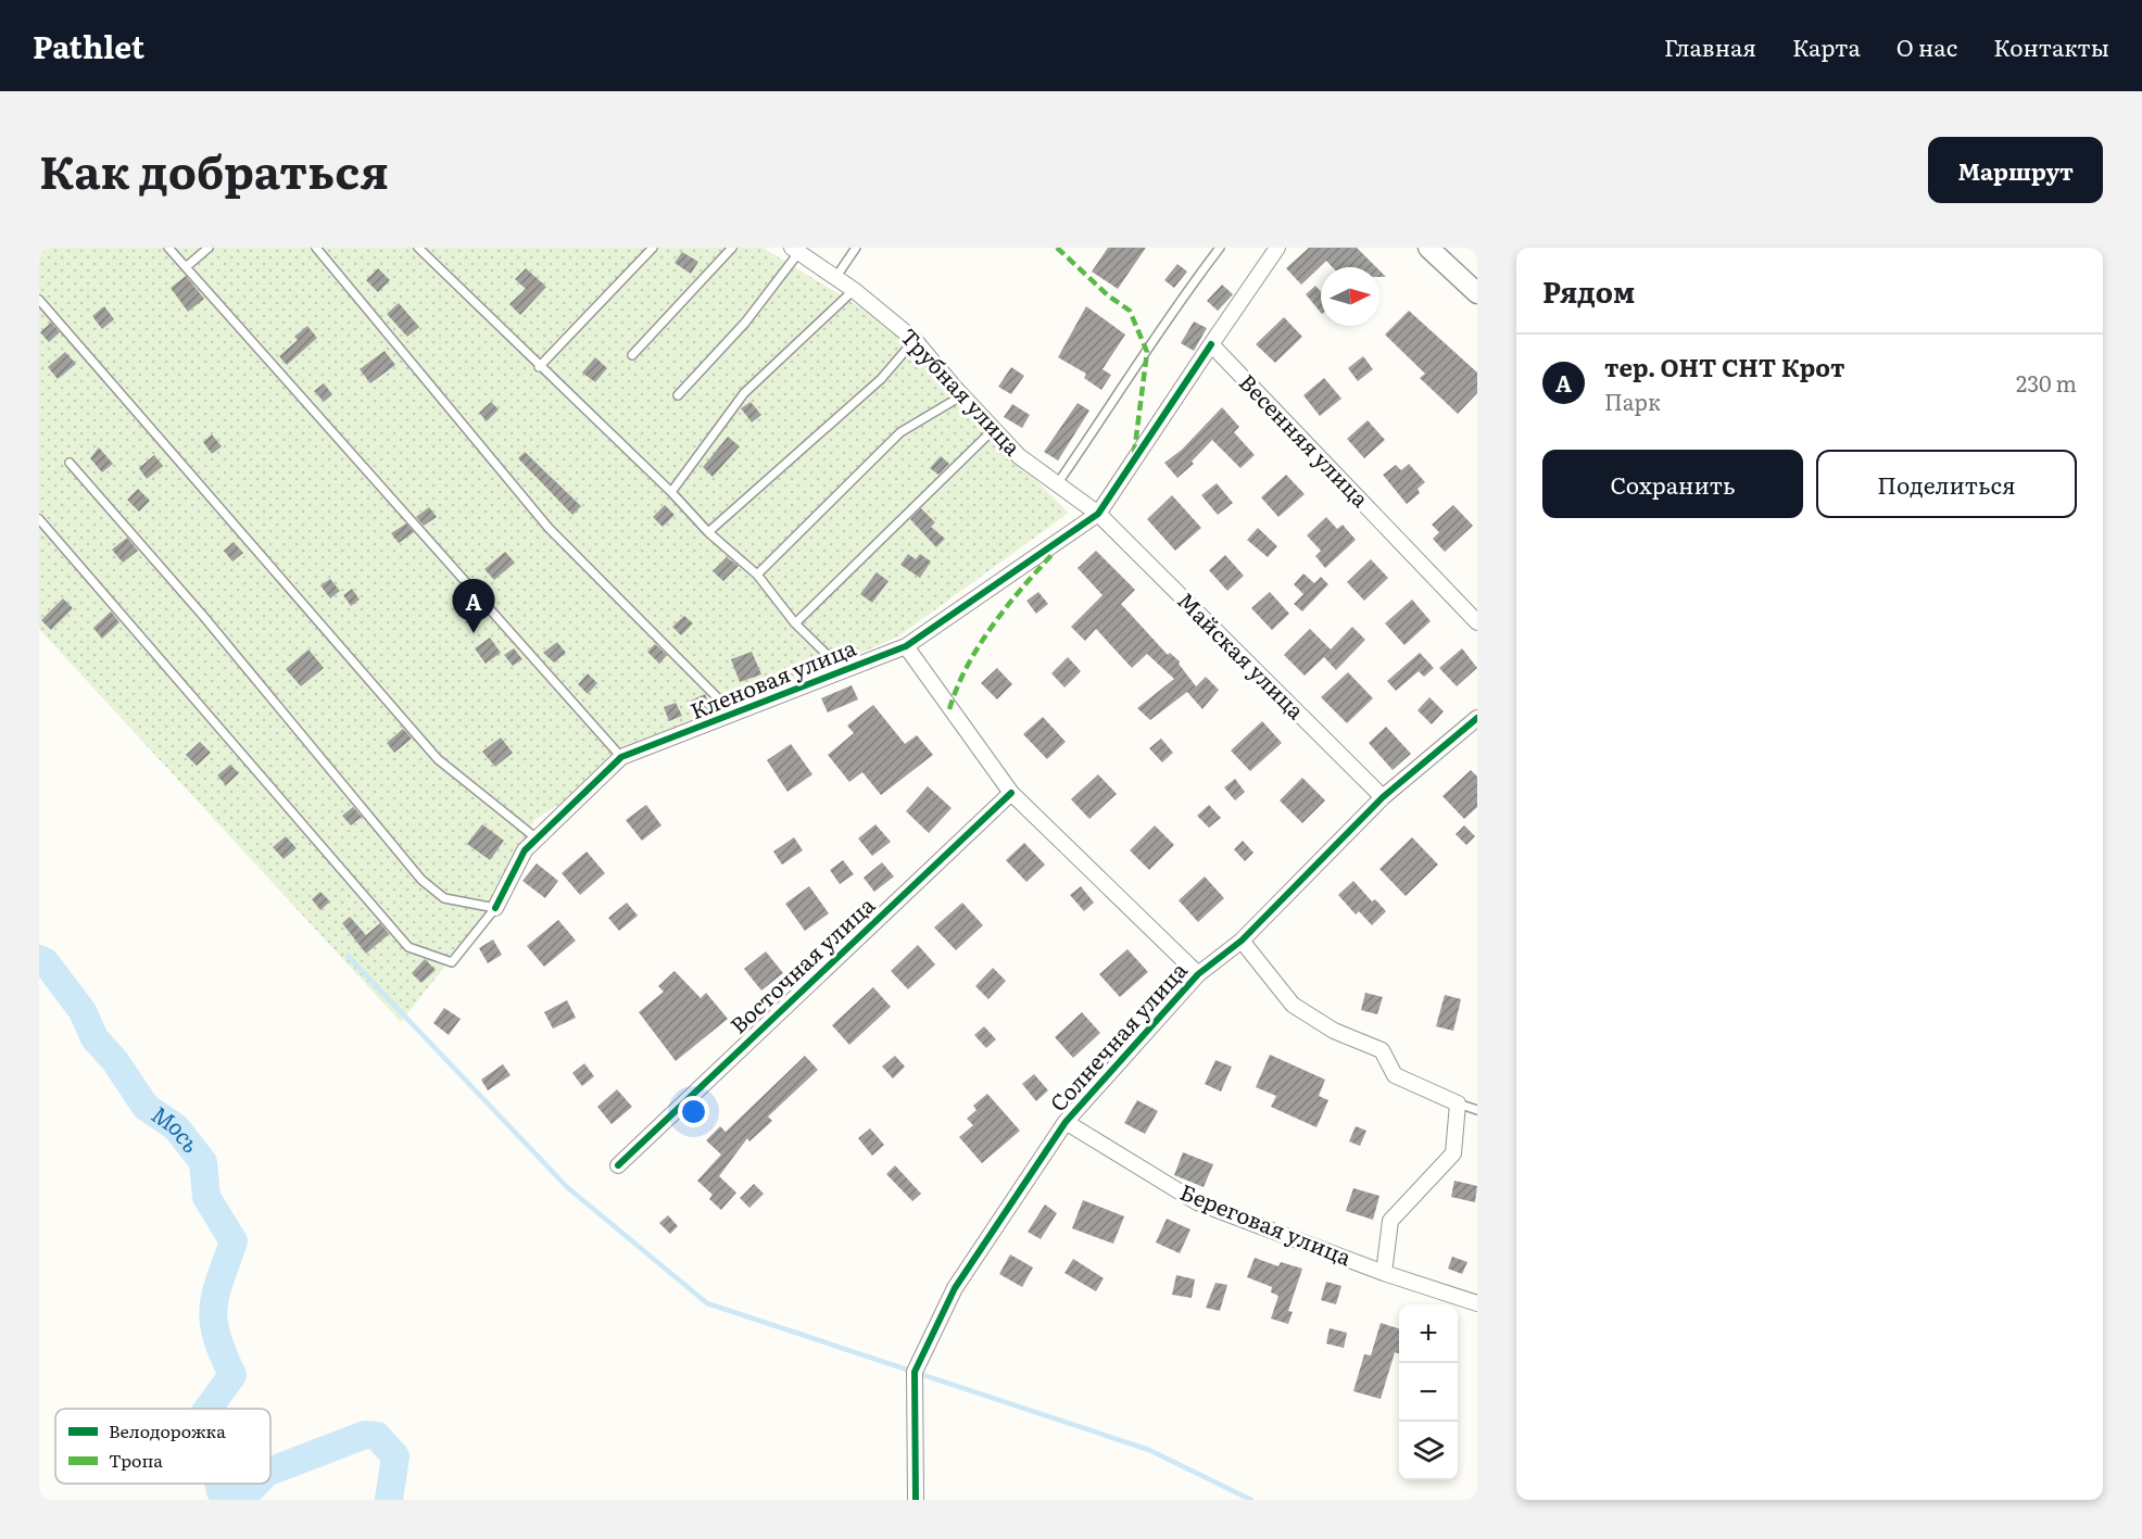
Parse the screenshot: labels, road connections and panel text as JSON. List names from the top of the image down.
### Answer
{
  "streets": {
    "street": [
      "Трубная улица",
      "Весенняя улица",
      "Майская улица",
      "Кленовая улица",
      "Восточная улица",
      "Солнечная улица",
      "Береговая улица"
    ]
  },
  "crossings": [
    ["Трубная улица", "Майская улица"],
    ["Трубная улица", "Кленовая улица"],
    ["Майская улица", "Кленовая улица"],
    ["Майская улица", "Солнечная улица"],
    ["Солнечная улица", "Береговая улица"]
  ],
  "water": ["Мось"],
  "legend": ["Велодорожка", "Тропа"],
  "north": "right",
  "page": {
    "header": "Pathlet",
    "nav": [
      "Главная",
      "Карта",
      "О нас",
      "Контакты"
    ],
    "title": "Как добраться",
    "buttons": [
      "Маршрут",
      ["Сохранить", "Поделиться"]
    ],
    "heading": "Рядом",
    "list": [
      {
        "mark": "A",
        "name": "тер. ОНТ СНТ Крот",
        "note": "Парк",
        "value": "230 m"
      }
    ],
    "pins": "A",
    "map_buttons": ["+", "−"]
  }
}
